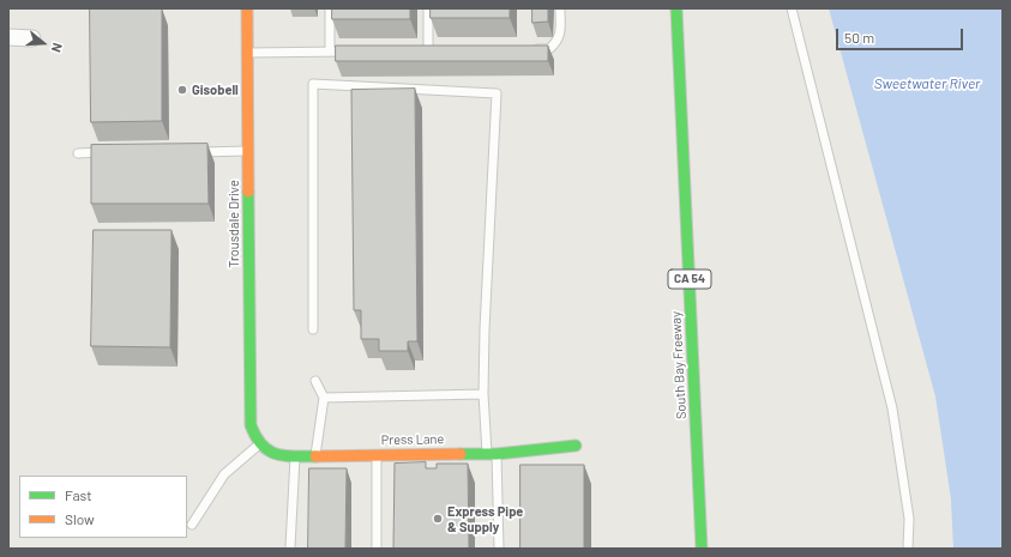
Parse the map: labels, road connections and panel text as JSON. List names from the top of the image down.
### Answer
{
  "streets": {
    "main road": [
      "Trousdale Drive",
      "CA 54",
      "South Bay Freeway",
      "Press Lane"
    ]
  },
  "crossings": [
    ["Trousdale Drive", "Press Lane"]
  ],
  "water": ["Sweetwater River"],
  "places": ["Gisobell", "Express Pipe & Supply"],
  "legend": ["Fast", "Slow"],
  "scale_bar": "50 m",
  "north": "right"
}
